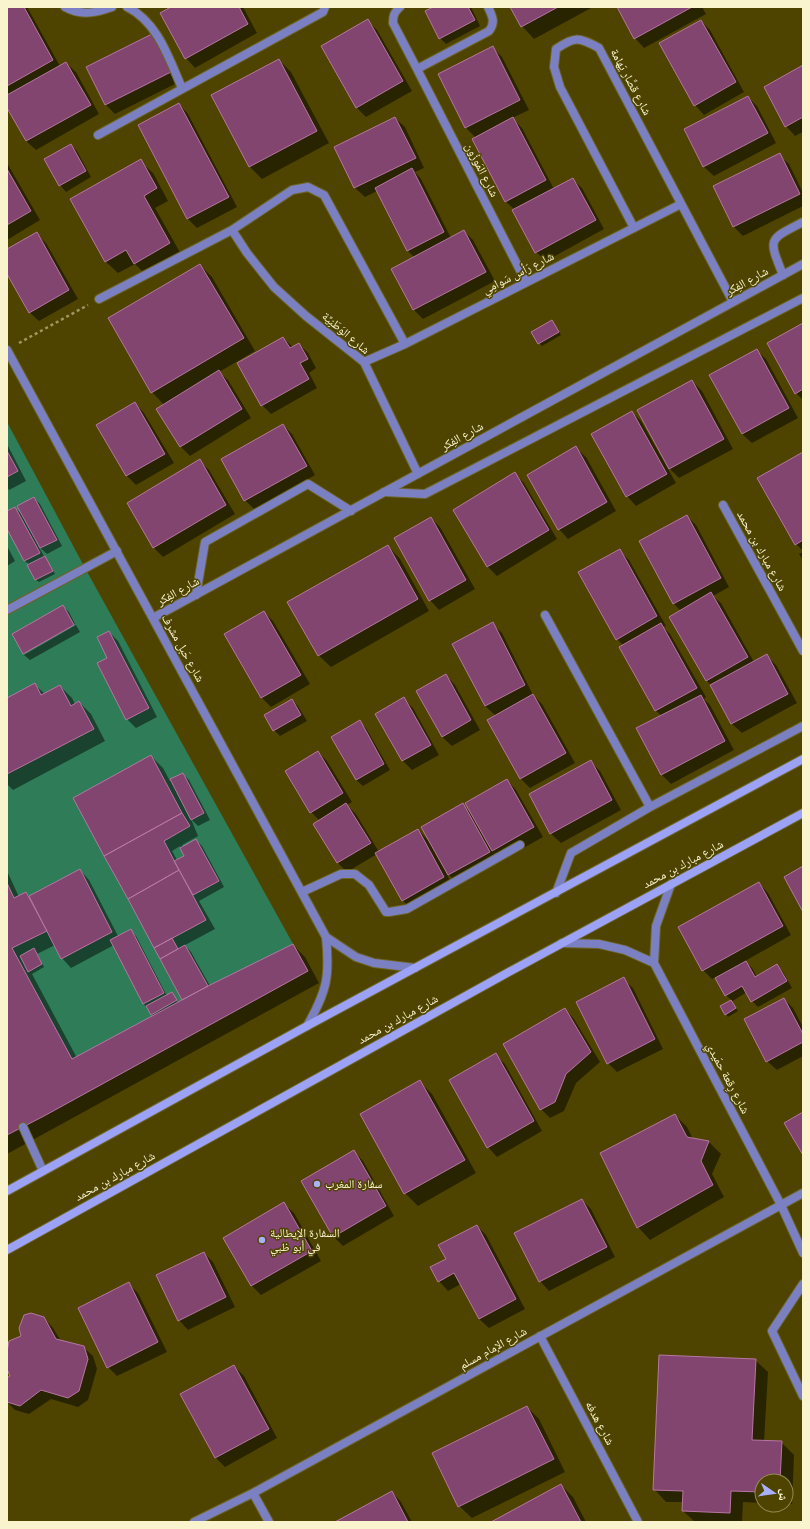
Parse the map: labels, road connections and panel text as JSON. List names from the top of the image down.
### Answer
{
  "streets": {
    "main road": ["شارع مبارك بن محمد"],
    "street": [
      "شارع قصَّار يَهامة",
      "شارع المَوزُون",
      "شارع رَأس سَوامِي",
      "شارع الفِكر",
      "شارع الوَطَنِيَّة",
      "شارع حَبل مشرف",
      "شارع رِقعة حمَيدي",
      "شارع الإمام مسلم",
      "شارع هدفه"
    ]
  },
  "crossings": [
    ["شارع قصَّار يَهامة", "شارع رَأس سَوامِي"],
    ["شارع قصَّار يَهامة", "شارع الفِكر"],
    ["شارع المَوزُون", "شارع رَأس سَوامِي"],
    ["شارع رَأس سَوامِي", "شارع الوَطَنِيَّة"],
    ["شارع الفِكر", "شارع الوَطَنِيَّة"],
    ["شارع الفِكر", "شارع حَبل مشرف"],
    ["شارع رِقعة حمَيدي", "شارع الإمام مسلم"],
    ["شارع الإمام مسلم", "شارع هدفه"]
  ],
  "places": ["سفارة المغرب", "السفارة الإيطالية في أبو ظبي"],
  "north": "right"
}
